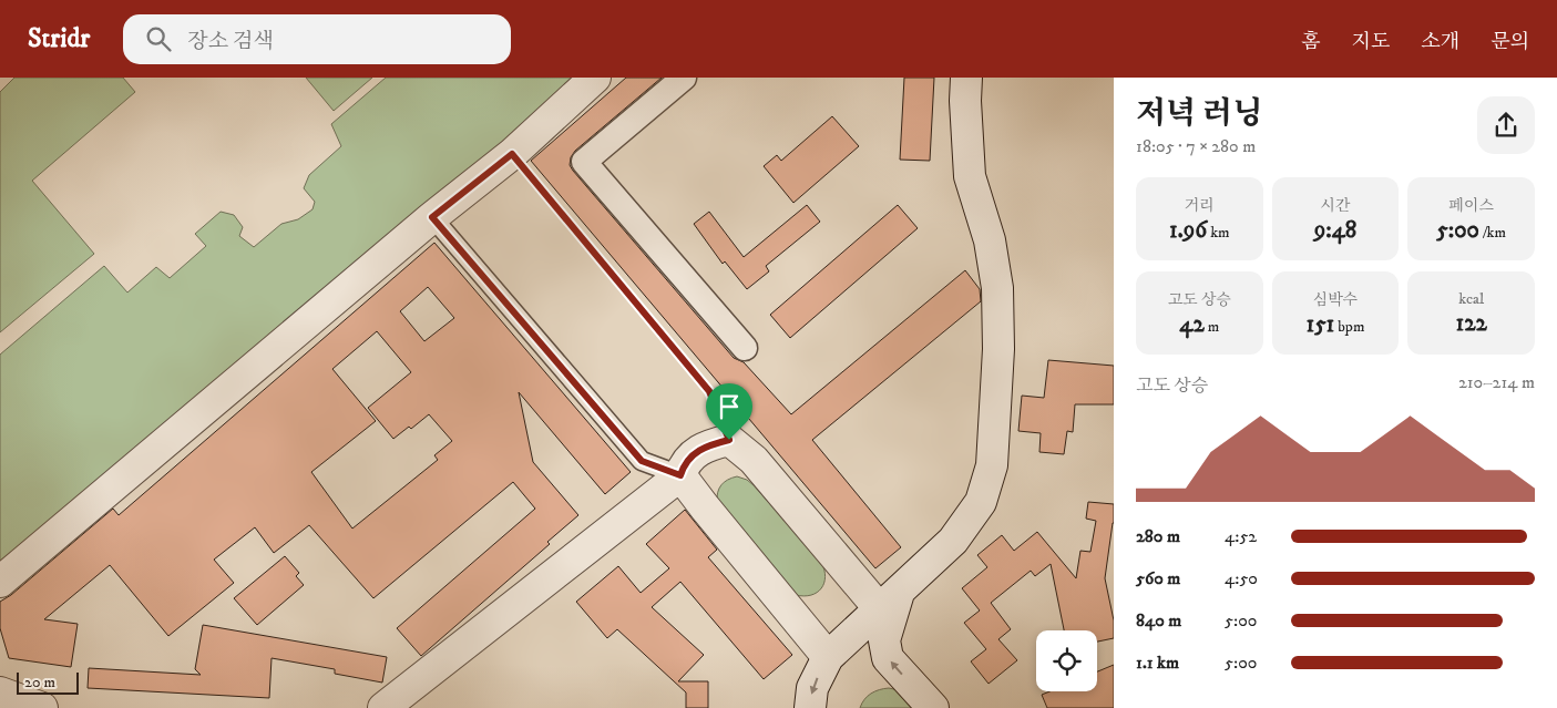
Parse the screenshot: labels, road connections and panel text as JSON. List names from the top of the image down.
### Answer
{
  "scale_bar": "20 m",
  "page": {
    "header": "Stridr",
    "search": "장소 검색",
    "nav": [
      "홈",
      "지도",
      "소개",
      "문의"
    ],
    "heading": ["저녁 러닝", "18:05 · 7 × 280 m"],
    "stats": [
      ["거리", "1.96 km"],
      ["시간", "9:48"],
      ["페이스", "5:00 /km"],
      ["고도 상승", "42 m"],
      ["심박수", "151 bpm"],
      ["kcal", "122"]
    ],
    "chart": ["고도 상승", "210–214 m"],
    "list": [
      {
        "name": "280 m",
        "note": "4:52"
      },
      {
        "name": "560 m",
        "note": "4:50"
      },
      {
        "name": "840 m",
        "note": "5:00"
      },
      {
        "name": "1.1 km",
        "note": "5:00"
      }
    ],
    "scale": "20 m"
  }
}
